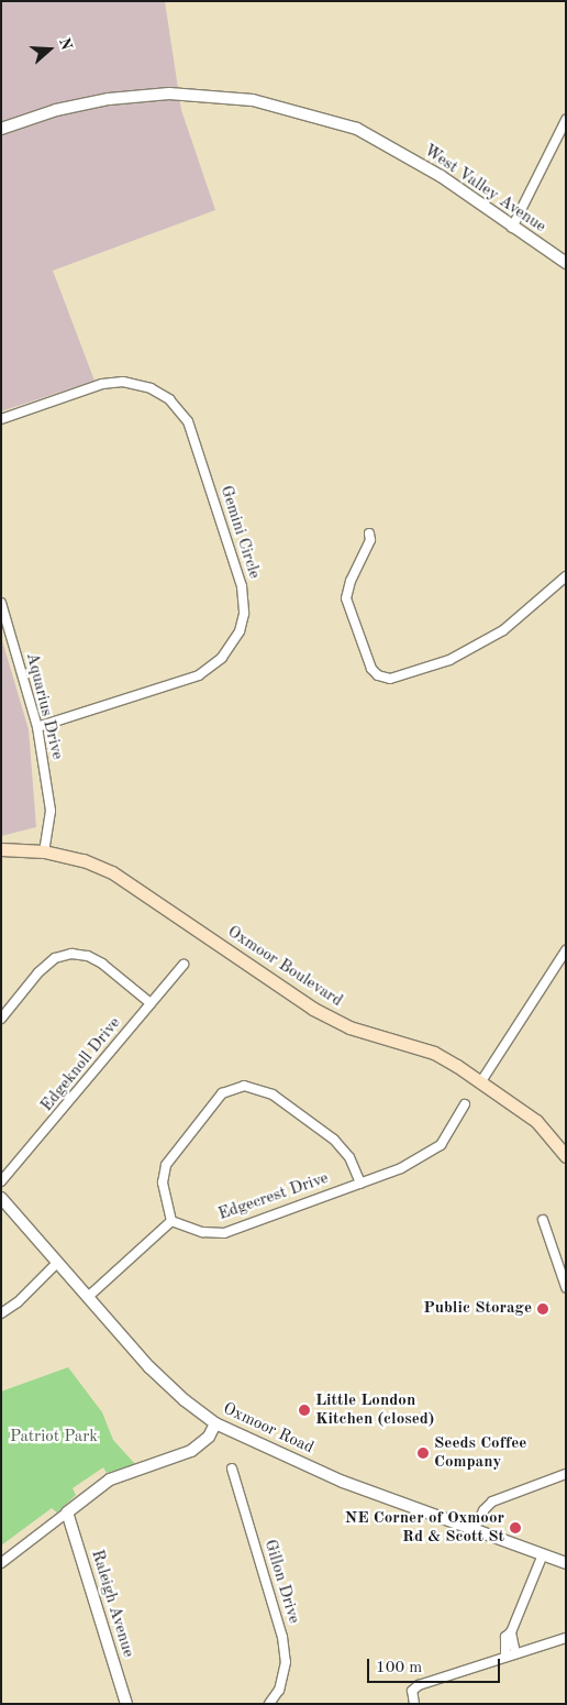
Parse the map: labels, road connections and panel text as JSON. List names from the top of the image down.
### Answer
{
  "streets": {
    "main road": ["Oxmoor Boulevard"],
    "street": [
      "West Valley Avenue",
      "Gemini Circle",
      "Aquarius Drive",
      "Edgeknoll Drive",
      "Edgecrest Drive",
      "Oxmoor Road",
      "Gillon Drive",
      "Raleigh Avenue"
    ]
  },
  "crossings": [
    ["Gemini Circle", "Aquarius Drive"],
    ["Aquarius Drive", "Oxmoor Boulevard"]
  ],
  "parks": ["Patriot Park"],
  "places": [
    "Public Storage",
    "Little London Kitchen (closed)",
    "Seeds Coffee Company",
    "NE Corner of Oxmoor Rd & Scott St"
  ],
  "scale_bar": "100 m",
  "north": "right"
}
